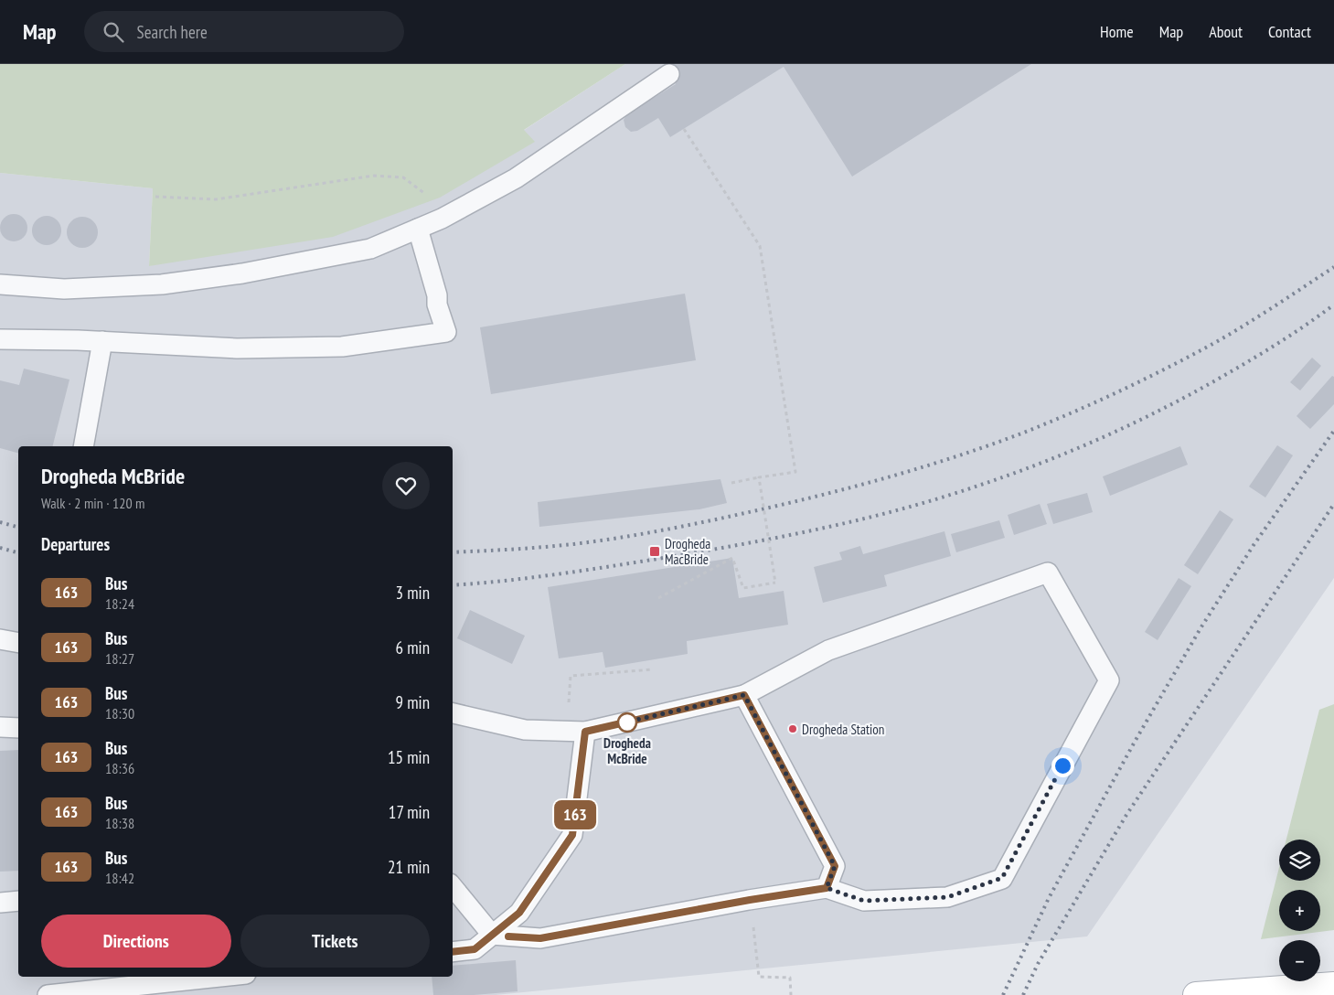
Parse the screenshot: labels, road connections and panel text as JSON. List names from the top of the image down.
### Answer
{
  "places": {
    "transit": ["Drogheda MacBride"],
    "other": ["Drogheda McBride", "Drogheda Station"]
  },
  "lines": ["bus line 163"],
  "page": {
    "header": "Map",
    "search": "Search here",
    "nav": [
      "Home",
      "Map",
      "About",
      "Contact"
    ],
    "on_map": "163",
    "heading": [
      ["Drogheda McBride", "Walk · 2 min · 120 m"],
      "Departures"
    ],
    "list": [
      {
        "mark": "163",
        "name": "Bus",
        "note": "18:24",
        "value": "3 min"
      },
      {
        "mark": "163",
        "name": "Bus",
        "note": "18:27",
        "value": "6 min"
      },
      {
        "mark": "163",
        "name": "Bus",
        "note": "18:30",
        "value": "9 min"
      },
      {
        "mark": "163",
        "name": "Bus",
        "note": "18:36",
        "value": "15 min"
      },
      {
        "mark": "163",
        "name": "Bus",
        "note": "18:38",
        "value": "17 min"
      },
      {
        "mark": "163",
        "name": "Bus",
        "note": "18:42",
        "value": "21 min"
      }
    ],
    "map_buttons": ["+", "−"],
    "buttons": ["Directions", "Tickets"]
  }
}
